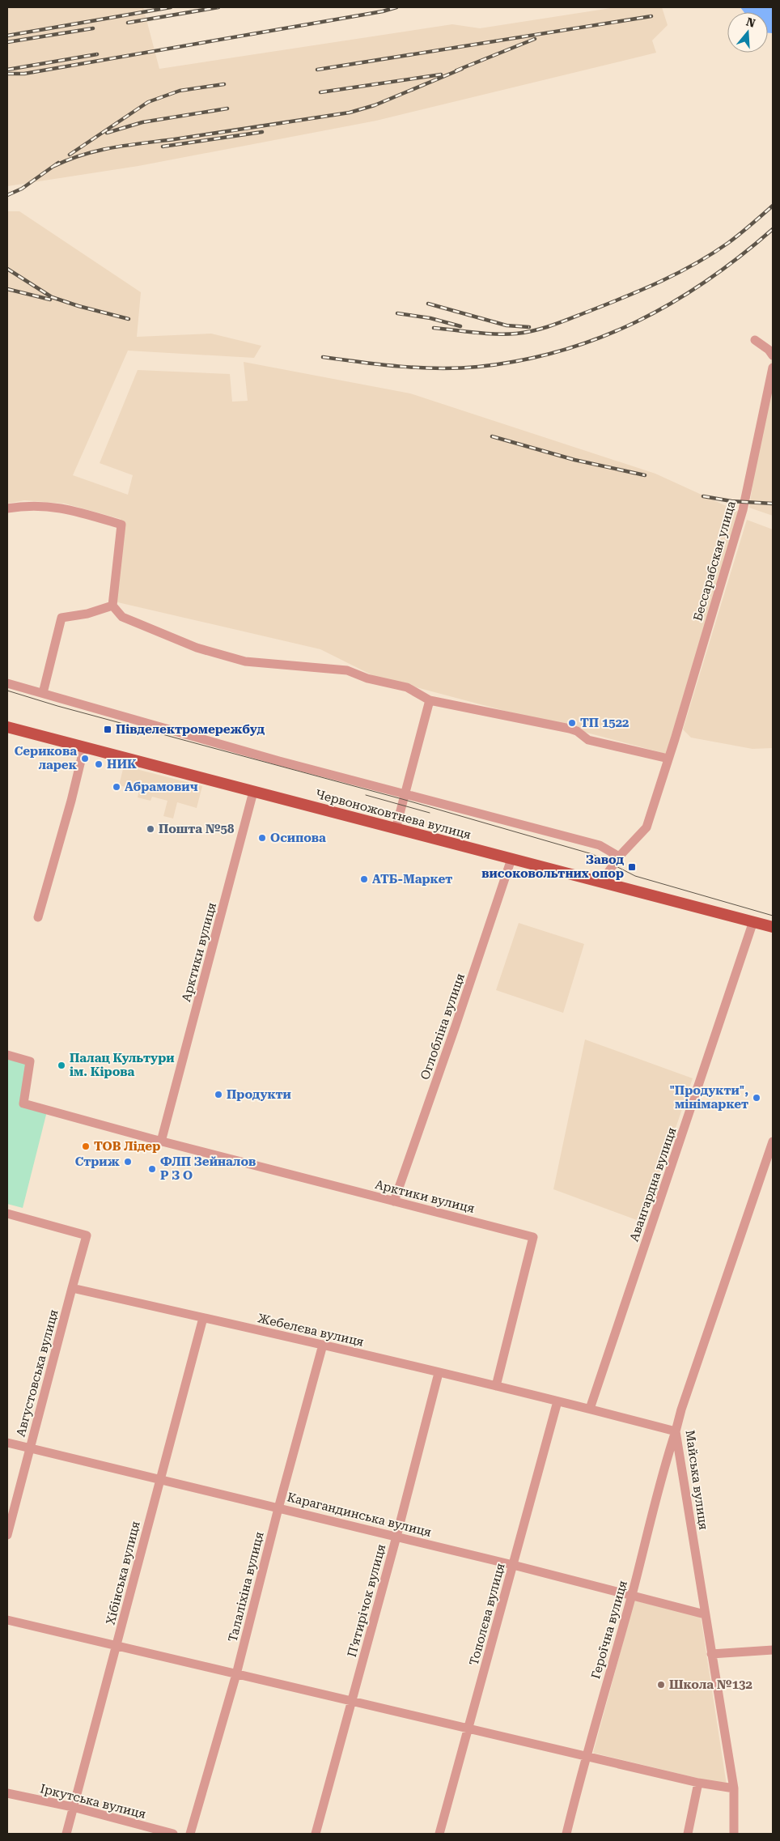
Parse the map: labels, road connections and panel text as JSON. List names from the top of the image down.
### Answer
{
  "streets": {
    "main road": ["Червоножовтнева вулиця"],
    "street": [
      "Бессарабская улица",
      "Арктики вулиця",
      "Оглобліна вулиця",
      "Авангардна вулиця",
      "Жебелєва вулиця",
      "Августовська вулиця",
      "Майська вулиця",
      "Карагандинська вулиця",
      "Хібінська вулиця",
      "Талаліхіна вулиця",
      "П’ятирічок вулиця",
      "Тополєва вулиця",
      "Героїчна вулиця",
      "Іркутська вулиця"
    ]
  },
  "crossings": [
    ["Бессарабская улица", "Червоножовтнева вулиця"],
    ["Червоножовтнева вулиця", "Арктики вулиця"],
    ["Червоножовтнева вулиця", "Оглобліна вулиця"],
    ["Червоножовтнева вулиця", "Авангардна вулиця"],
    ["Арктики вулиця", "Оглобліна вулиця"],
    ["Арктики вулиця", "Жебелєва вулиця"],
    ["Авангардна вулиця", "Жебелєва вулиця"],
    ["Жебелєва вулиця", "Августовська вулиця"],
    ["Жебелєва вулиця", "Майська вулиця"],
    ["Жебелєва вулиця", "Хібінська вулиця"],
    ["Жебелєва вулиця", "Талаліхіна вулиця"],
    ["Жебелєва вулиця", "П’ятирічок вулиця"],
    ["Жебелєва вулиця", "Тополєва вулиця"],
    ["Жебелєва вулиця", "Героїчна вулиця"],
    ["Августовська вулиця", "Карагандинська вулиця"],
    ["Майська вулиця", "Карагандинська вулиця"],
    ["Майська вулиця", "Героїчна вулиця"],
    ["Карагандинська вулиця", "Хібінська вулиця"],
    ["Карагандинська вулиця", "Талаліхіна вулиця"],
    ["Карагандинська вулиця", "П’ятирічок вулиця"],
    ["Карагандинська вулиця", "Тополєва вулиця"],
    ["Карагандинська вулиця", "Героїчна вулиця"],
    ["Хібінська вулиця", "Іркутська вулиця"]
  ],
  "places": {
    "other": [
      "ТП 1522",
      "Серикова ларек",
      "НИК",
      "Абрамович",
      "Пошта №58",
      "Осипова",
      "АТБ-Маркет",
      "Палац Культури ім. Кірова",
      "Продукти",
      "\"Продукти\", мінімаркет",
      "ТОВ Лідер",
      "Стриж",
      "ФЛП Зейналов Р З О",
      "Школа №132"
    ],
    "transit": ["Півделектромережбуд", "Завод високовольтних опор"]
  },
  "north": "top"
}
